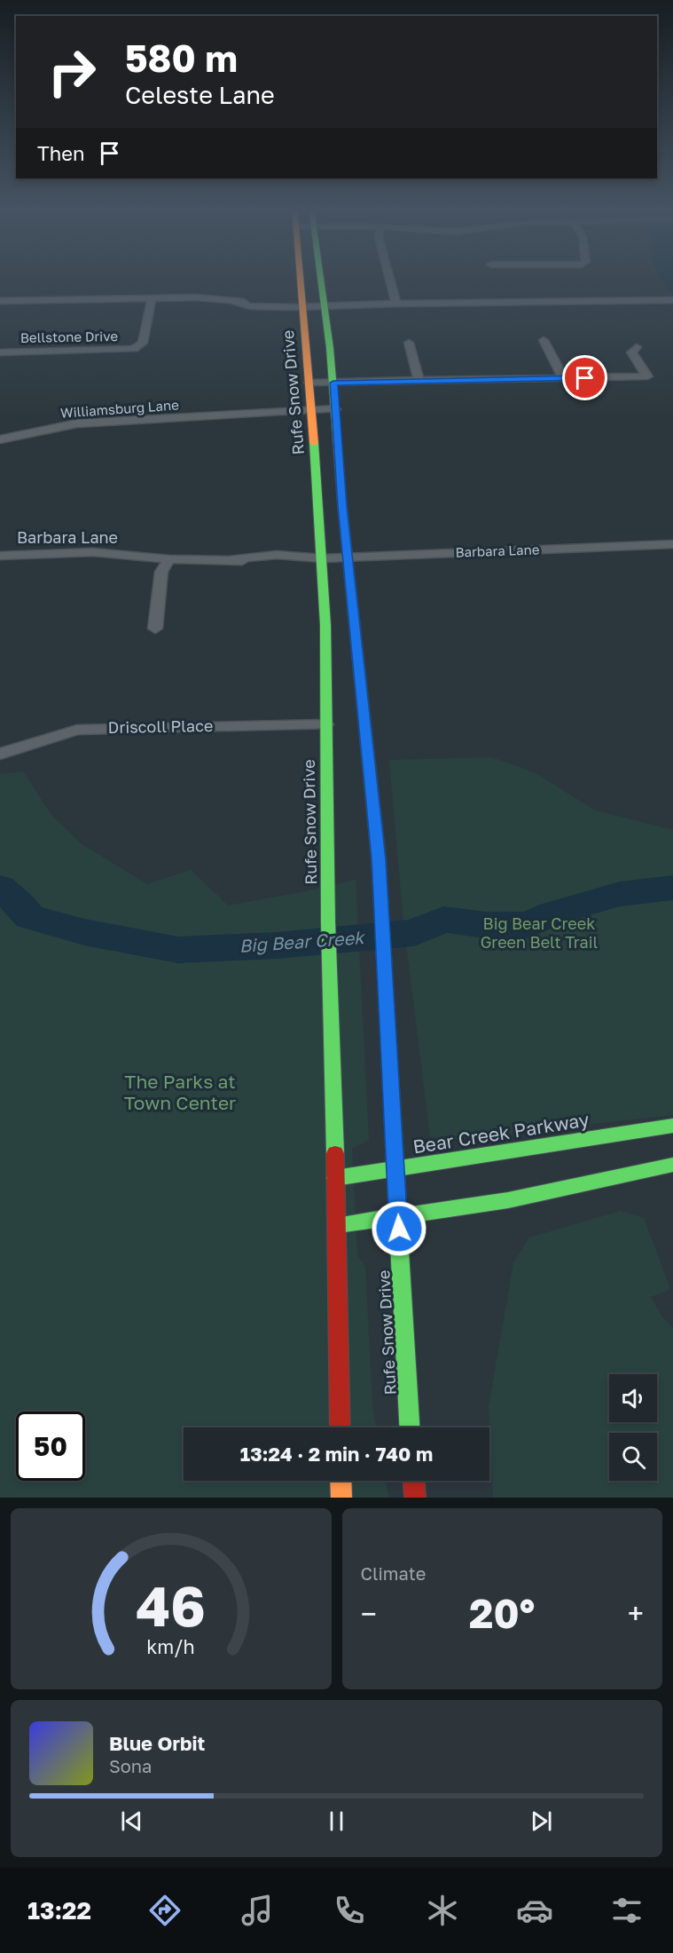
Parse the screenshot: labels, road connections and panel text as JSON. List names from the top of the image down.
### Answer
{
  "streets": {
    "main road": ["Rufe Snow Drive", "Bear Creek Parkway"],
    "street": [
      "Bellstone Drive",
      "Williamsburg Lane",
      "Barbara Lane",
      "Driscoll Place"
    ]
  },
  "crossings": [
    ["Rufe Snow Drive", "Williamsburg Lane"],
    ["Rufe Snow Drive", "Barbara Lane"],
    ["Rufe Snow Drive", "Driscoll Place"],
    ["Rufe Snow Drive", "Bear Creek Parkway"]
  ],
  "water": ["Big Bear Creek"],
  "parks": ["Big Bear Creek Green Belt Trail", "The Parks at Town Center"],
  "page": {
    "turn": ["580 m", "Celeste Lane"],
    "then": "Then",
    "limit": "50",
    "trip": "13:24 · 2 min · 740 m",
    "tile": "Climate",
    "heat": ["−", "20°", "+"],
    "song": ["Blue Orbit", "Sona"],
    "tabs": "13:22",
    "gauge": ["46", "km/h"]
  }
}
